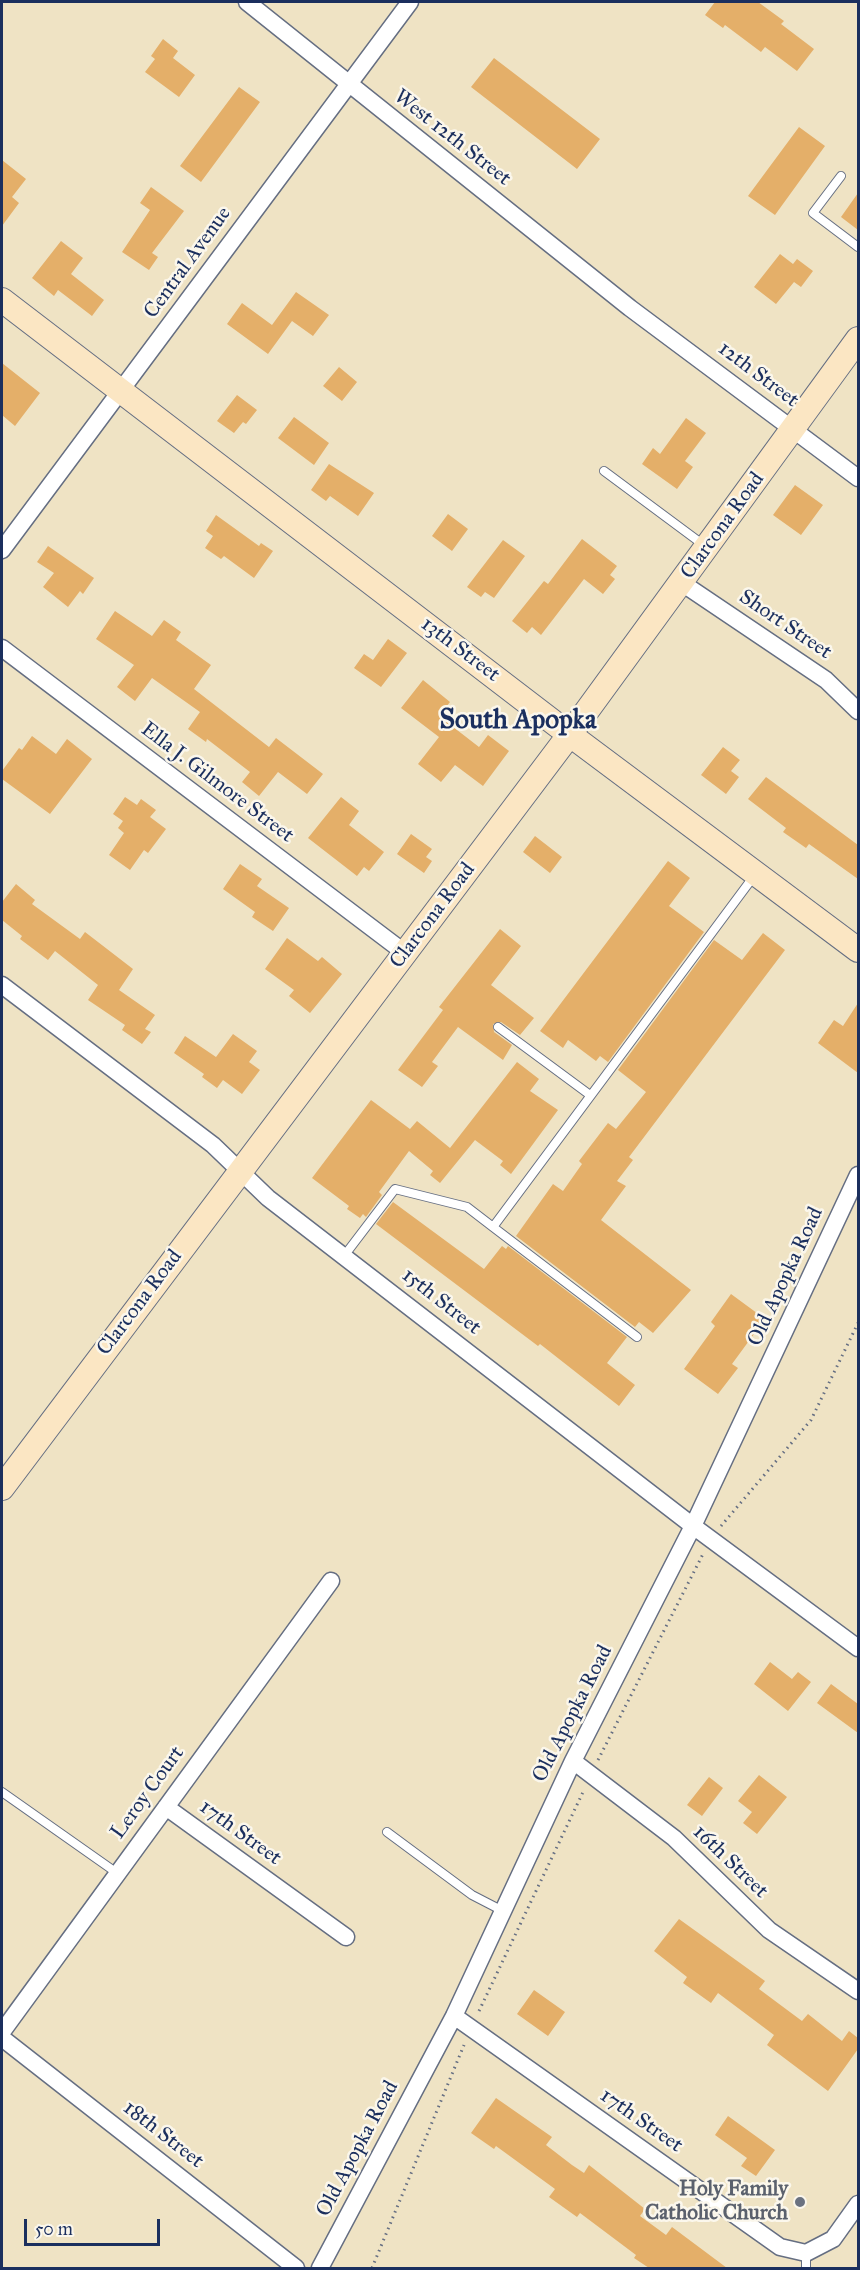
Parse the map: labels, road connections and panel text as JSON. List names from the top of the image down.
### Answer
{
  "streets": {
    "main road": ["Clarcona Road", "13th Street"],
    "street": [
      "West 12th Street",
      "Central Avenue",
      "12th Street",
      "Short Street",
      "Ella J. Gilmore Street",
      "Old Apopka Road",
      "15th Street",
      "Leroy Court",
      "17th Street",
      "16th Street",
      "18th Street"
    ]
  },
  "crossings": [
    ["West 12th Street", "Central Avenue"],
    ["West 12th Street", "12th Street"],
    ["Central Avenue", "13th Street"],
    ["12th Street", "Clarcona Road"],
    ["Clarcona Road", "Short Street"],
    ["Clarcona Road", "13th Street"],
    ["Clarcona Road", "Ella J. Gilmore Street"],
    ["Clarcona Road", "15th Street"],
    ["Old Apopka Road", "15th Street"],
    ["Old Apopka Road", "17th Street"],
    ["Old Apopka Road", "16th Street"],
    ["Leroy Court", "17th Street"]
  ],
  "districts": ["South Apopka"],
  "places": ["Holy Family Catholic Church"],
  "scale_bar": "50 m"
}
